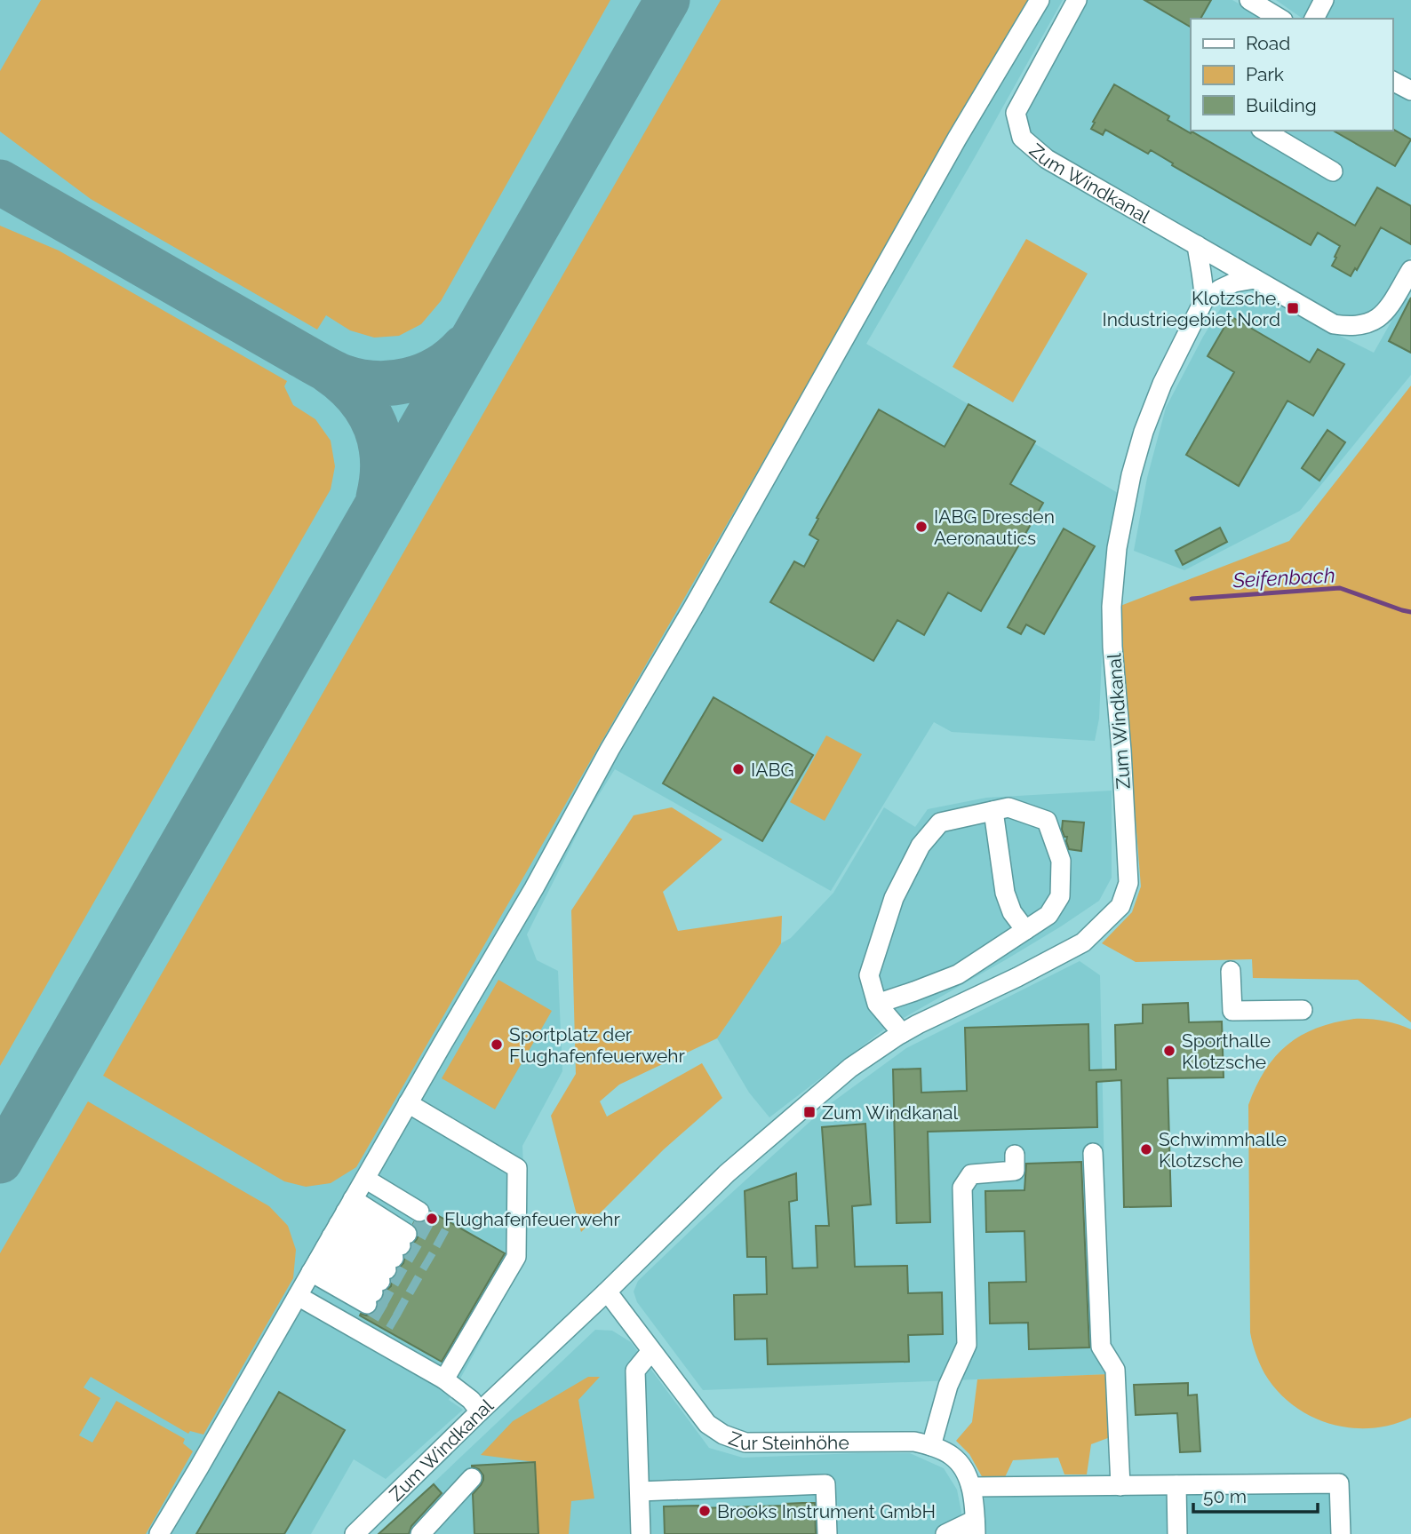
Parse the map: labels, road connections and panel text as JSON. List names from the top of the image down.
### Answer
{
  "streets": {
    "street": ["Zum Windkanal", "Zur Steinhöhe"]
  },
  "crossings": [
    ["Zum Windkanal", "Zur Steinhöhe"]
  ],
  "water": ["Seifenbach"],
  "places": {
    "transit": ["Klotzsche, Industriegebiet Nord", "Zum Windkanal"],
    "other": [
      "IABG Dresden Aeronautics",
      "IABG",
      "Sportplatz der Flughafenfeuerwehr",
      "Sporthalle Klotzsche",
      "Schwimmhalle Klotzsche",
      "Flughafenfeuerwehr",
      "Brooks Instrument GmbH"
    ]
  },
  "legend": ["Road", "Park", "Building"],
  "scale_bar": "50 m"
}
